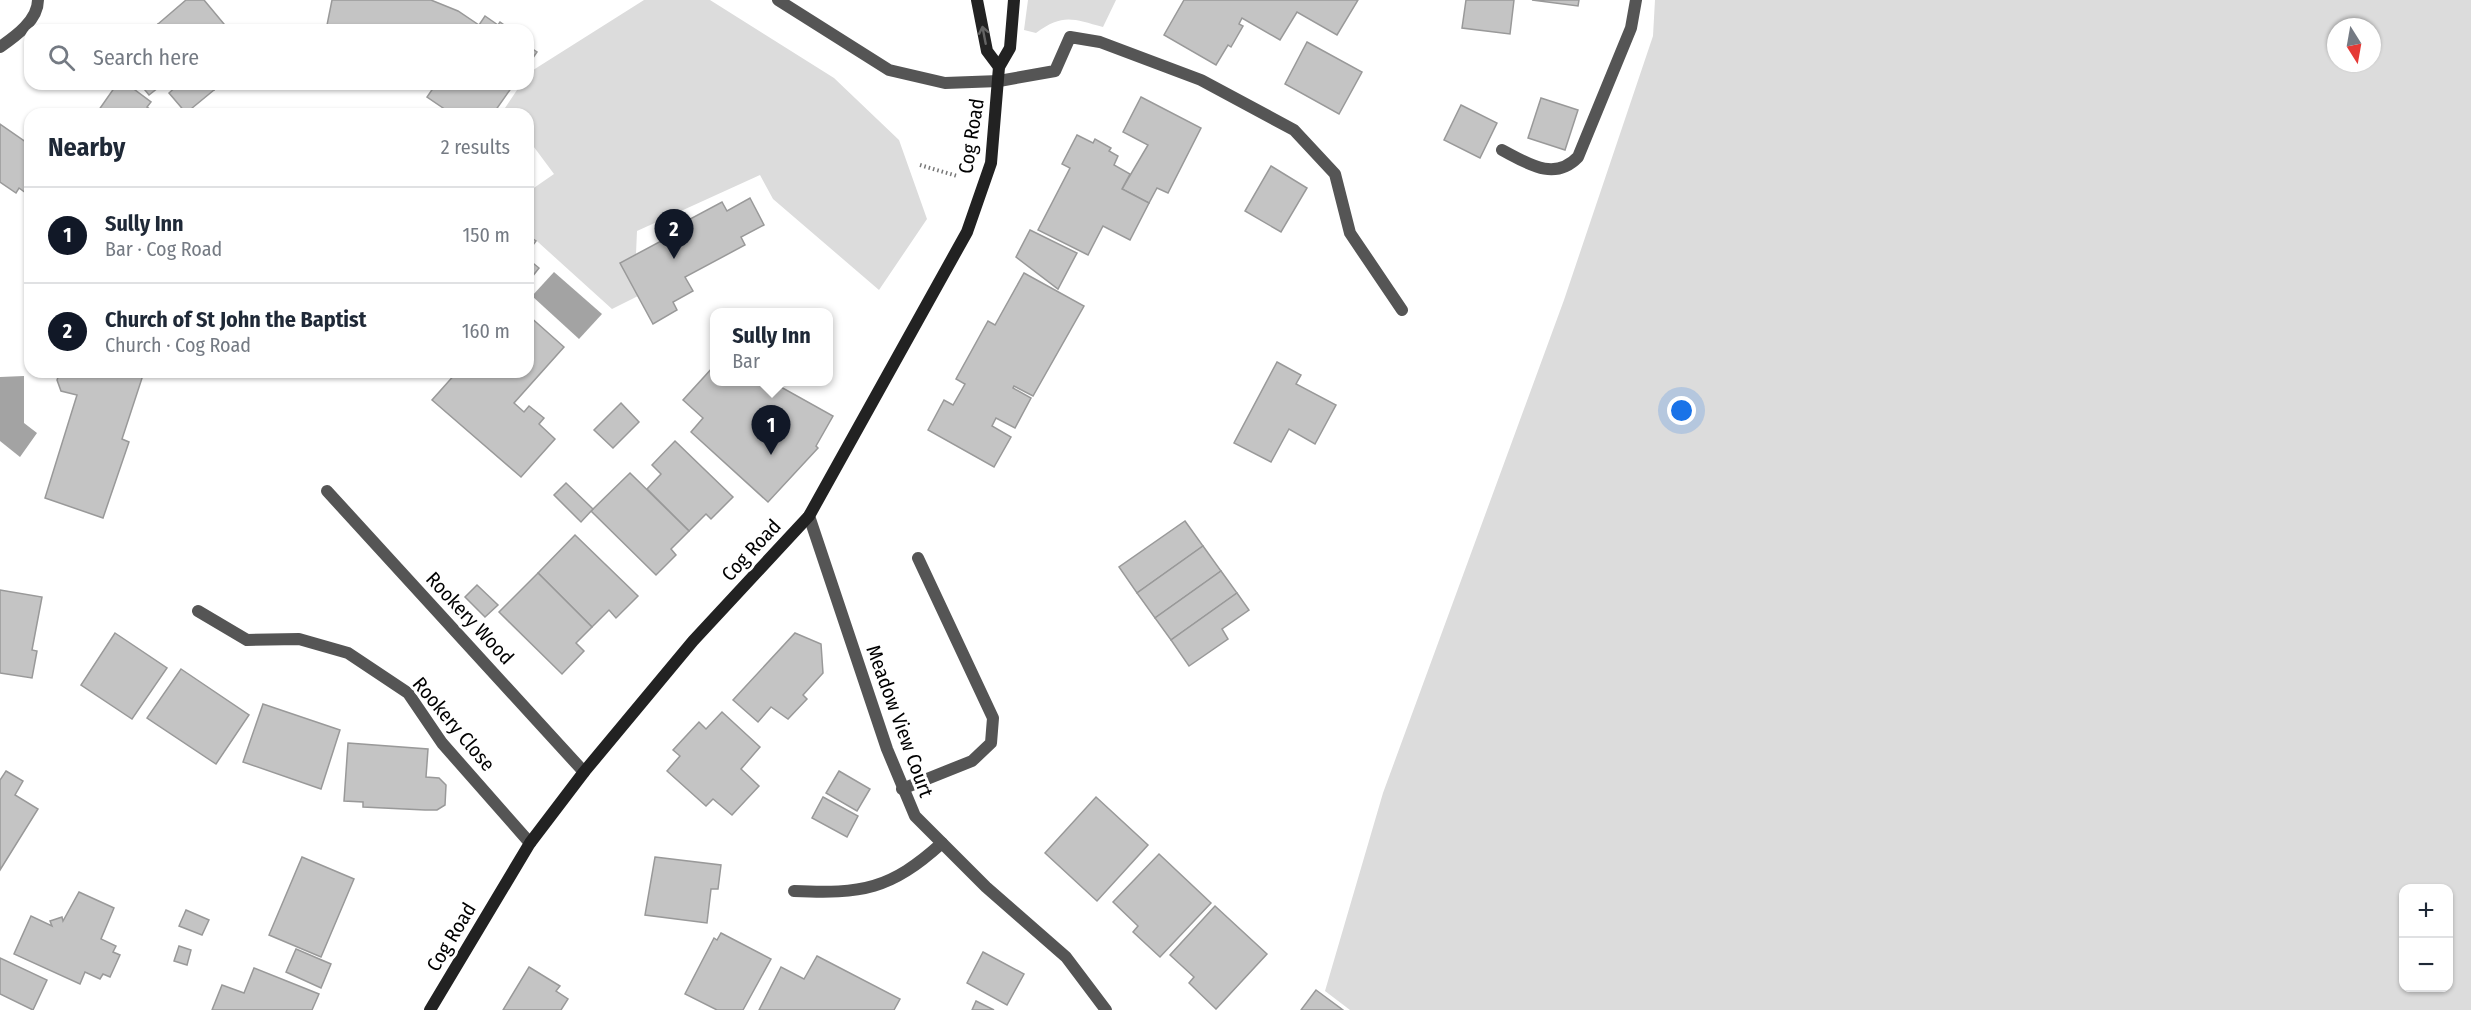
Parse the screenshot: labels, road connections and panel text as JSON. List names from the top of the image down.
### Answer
{
  "streets": {
    "street": [
      "Cog Road",
      "Rookery Wood",
      "Meadow View Court",
      "Rookery Close"
    ]
  },
  "crossings": [
    ["Cog Road", "Rookery Wood"],
    ["Cog Road", "Meadow View Court"],
    ["Cog Road", "Rookery Close"]
  ],
  "north": "bottom",
  "page": {
    "search": "Search here",
    "heading": ["Nearby", "2 results"],
    "list": [
      {
        "mark": "1",
        "name": "Sully Inn",
        "note": "Bar · Cog Road",
        "value": "150 m"
      },
      {
        "mark": "2",
        "name": "Church of St John the Baptist",
        "note": "Church · Cog Road",
        "value": "160 m"
      }
    ],
    "pins": ["2", "1"],
    "popup": ["Sully Inn", "Bar"],
    "map_buttons": ["+", "−"]
  }
}
